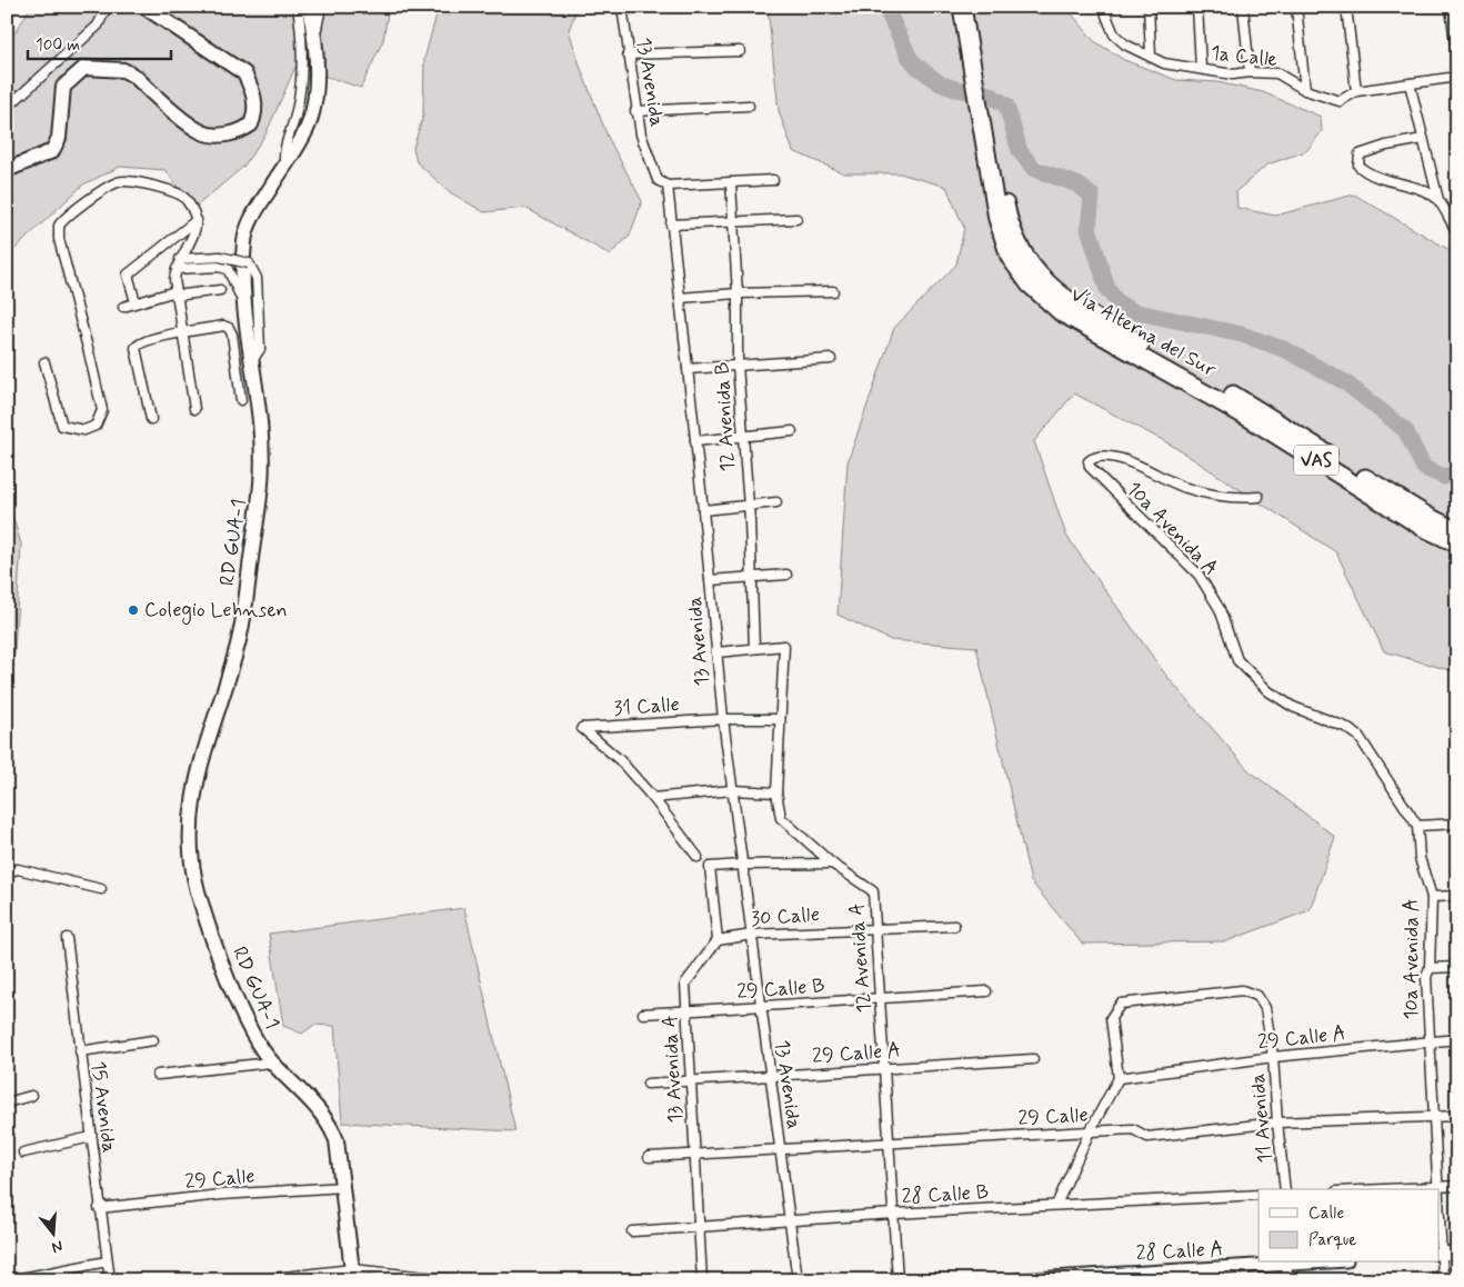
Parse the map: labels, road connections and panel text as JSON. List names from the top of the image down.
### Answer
{
  "streets": {
    "highway": ["Vía Alterna del Sur", "VAS"],
    "main road": ["RD GUA-1", "28 Calle A"],
    "street": [
      "1a Calle",
      "13 Avenida",
      "12 Avenida B",
      "10a Avenida A",
      "31 Calle",
      "30 Calle",
      "12 Avenida A",
      "29 Calle B",
      "29 Calle A",
      "13 Avenida A",
      "15 Avenida",
      "29 Calle",
      "11 Avenida",
      "28 Calle B"
    ]
  },
  "crossings": [
    ["13 Avenida", "31 Calle"],
    ["13 Avenida", "30 Calle"],
    ["13 Avenida", "29 Calle B"],
    ["13 Avenida", "29 Calle A"],
    ["13 Avenida", "29 Calle"],
    ["13 Avenida", "28 Calle B"],
    ["12 Avenida B", "12 Avenida A"],
    ["10a Avenida A", "29 Calle A"],
    ["10a Avenida A", "29 Calle"],
    ["RD GUA-1", "29 Calle"],
    ["31 Calle", "12 Avenida A"],
    ["30 Calle", "12 Avenida A"],
    ["30 Calle", "13 Avenida A"],
    ["12 Avenida A", "29 Calle B"],
    ["12 Avenida A", "29 Calle A"],
    ["12 Avenida A", "29 Calle"],
    ["12 Avenida A", "28 Calle B"],
    ["29 Calle B", "13 Avenida A"],
    ["29 Calle A", "13 Avenida A"],
    ["29 Calle A", "11 Avenida"],
    ["13 Avenida A", "29 Calle"],
    ["13 Avenida A", "28 Calle B"],
    ["15 Avenida", "29 Calle"],
    ["29 Calle", "11 Avenida"]
  ],
  "places": ["Colegio Lehnsen"],
  "legend": ["Calle", "Parque"],
  "scale_bar": "100 m",
  "north": "bottom"
}
